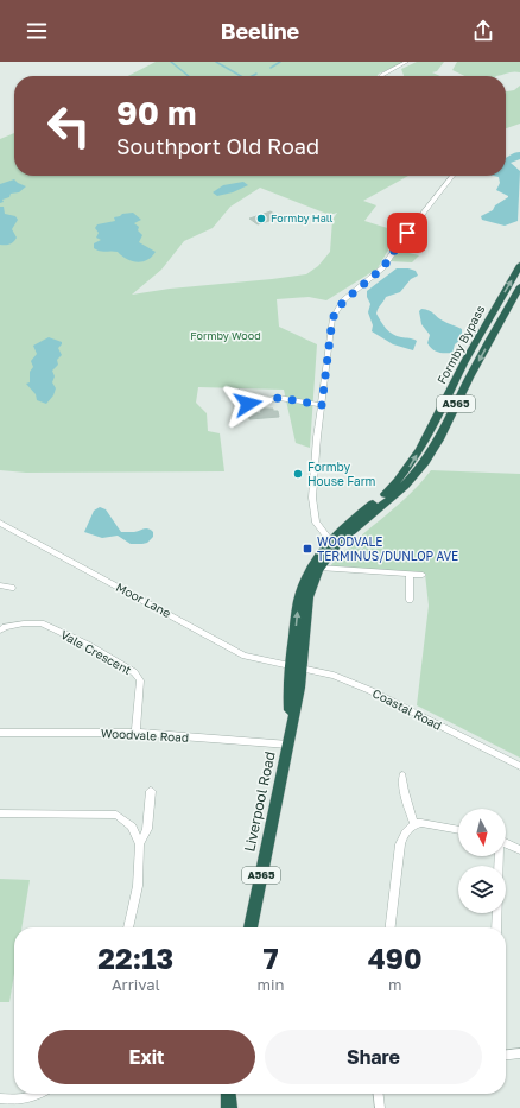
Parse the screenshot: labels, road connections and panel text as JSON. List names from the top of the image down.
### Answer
{
  "streets": {
    "highway": ["Formby Bypass", "A565", "Liverpool Road"],
    "street": [
      "Moor Lane",
      "Vale Crescent",
      "Coastal Road",
      "Woodvale Road"
    ]
  },
  "crossings": [
    ["Formby Bypass", "Liverpool Road"],
    ["Moor Lane", "Coastal Road"],
    ["Moor Lane", "Liverpool Road"],
    ["Vale Crescent", "Woodvale Road"],
    ["Coastal Road", "Liverpool Road"],
    ["Woodvale Road", "Liverpool Road"]
  ],
  "parks": ["Formby Wood"],
  "places": {
    "other": ["Formby Hall", "Formby House Farm"],
    "transit": ["WOODVALE TERMINUS/DUNLOP AVE"]
  },
  "north": "bottom",
  "page": {
    "header": "Beeline",
    "turn": ["90 m", "Southport Old Road"],
    "eta": [
      "22:13",
      "Arrival",
      "7",
      "min",
      "490",
      "m"
    ],
    "buttons": ["Exit", "Share"]
  }
}
